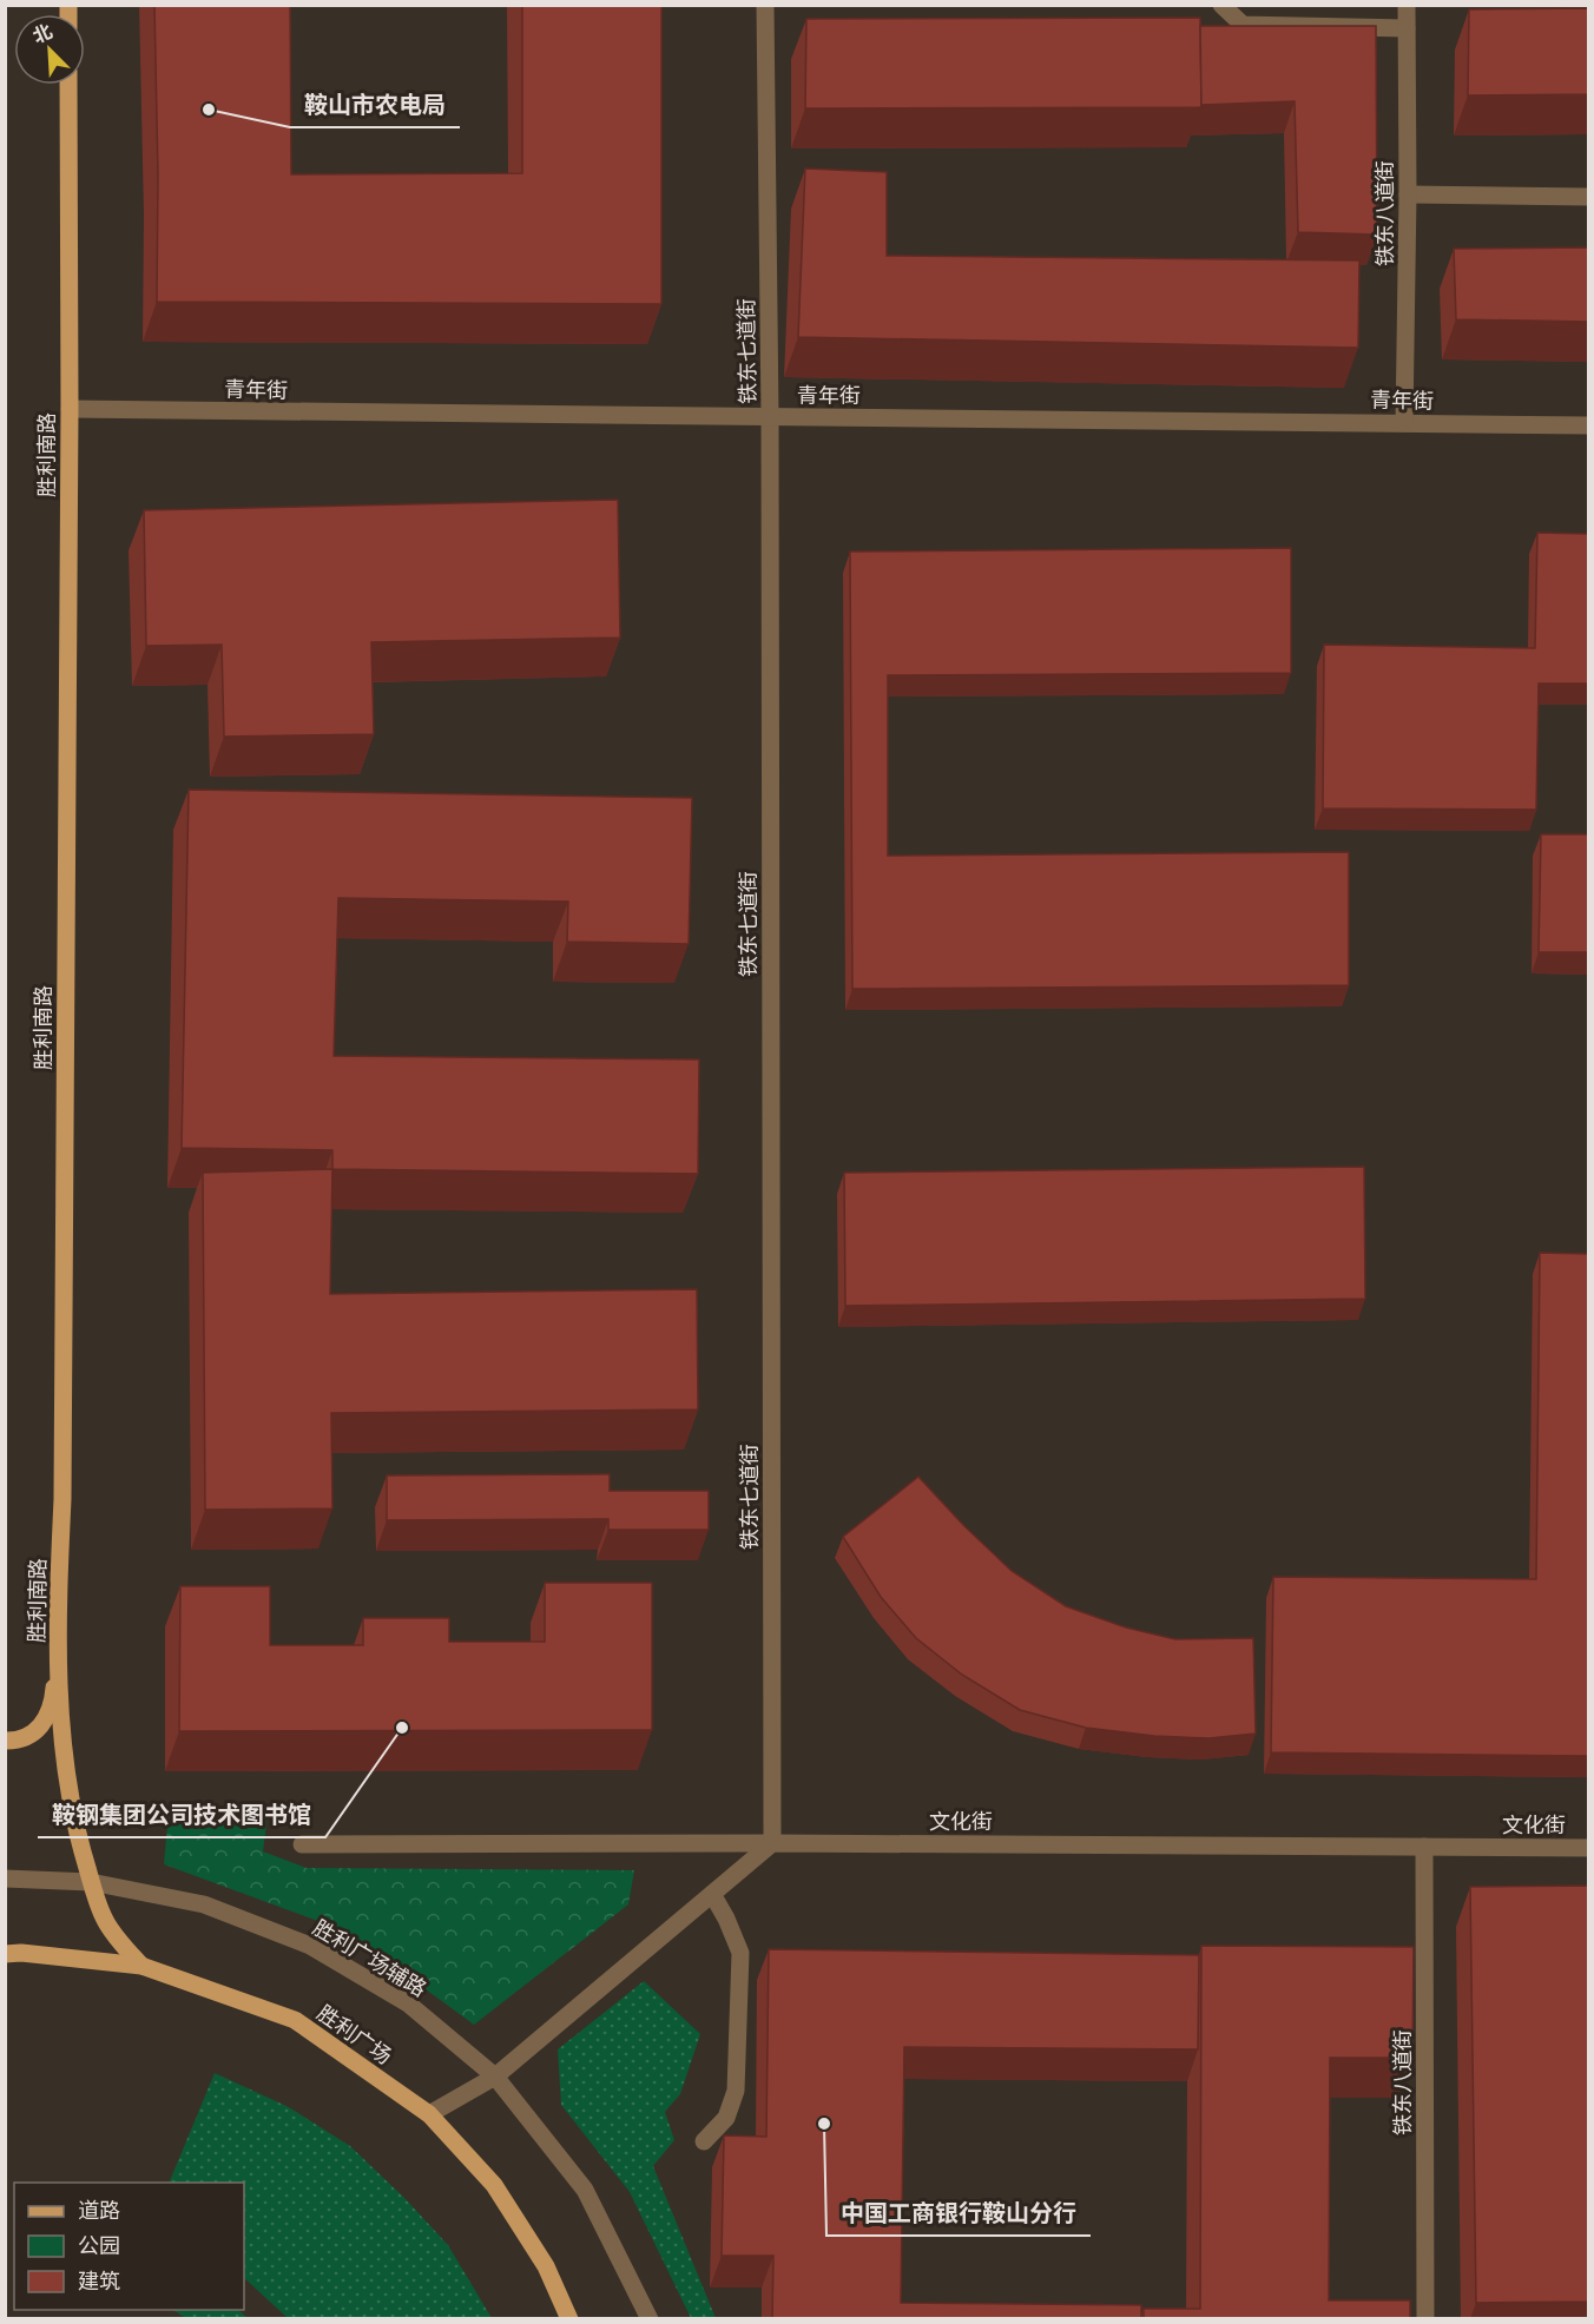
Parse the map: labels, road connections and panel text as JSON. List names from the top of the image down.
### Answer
{
  "streets": {
    "main road": ["胜利南路", "胜利广场"],
    "street": [
      "铁东八道街",
      "铁东七道街",
      "青年街",
      "文化街",
      "胜利广场辅路"
    ]
  },
  "crossings": [
    ["铁东八道街", "青年街"],
    ["铁东八道街", "文化街"],
    ["铁东七道街", "青年街"],
    ["铁东七道街", "文化街"],
    ["青年街", "胜利南路"],
    ["胜利南路", "胜利广场辅路"],
    ["胜利南路", "胜利广场"]
  ],
  "places": ["鞍山市农电局", "鞍钢集团公司技术图书馆", "中国工商银行鞍山分行"],
  "legend": ["道路", "公园", "建筑"],
  "north": "top left"
}
